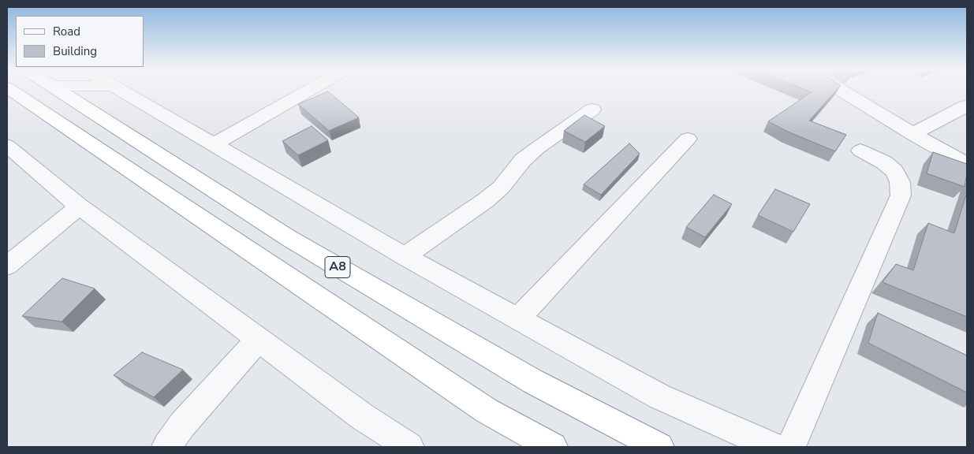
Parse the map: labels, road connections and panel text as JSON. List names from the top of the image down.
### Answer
{
  "streets": {
    "highway": ["A8"]
  },
  "legend": ["Road", "Building"]
}
